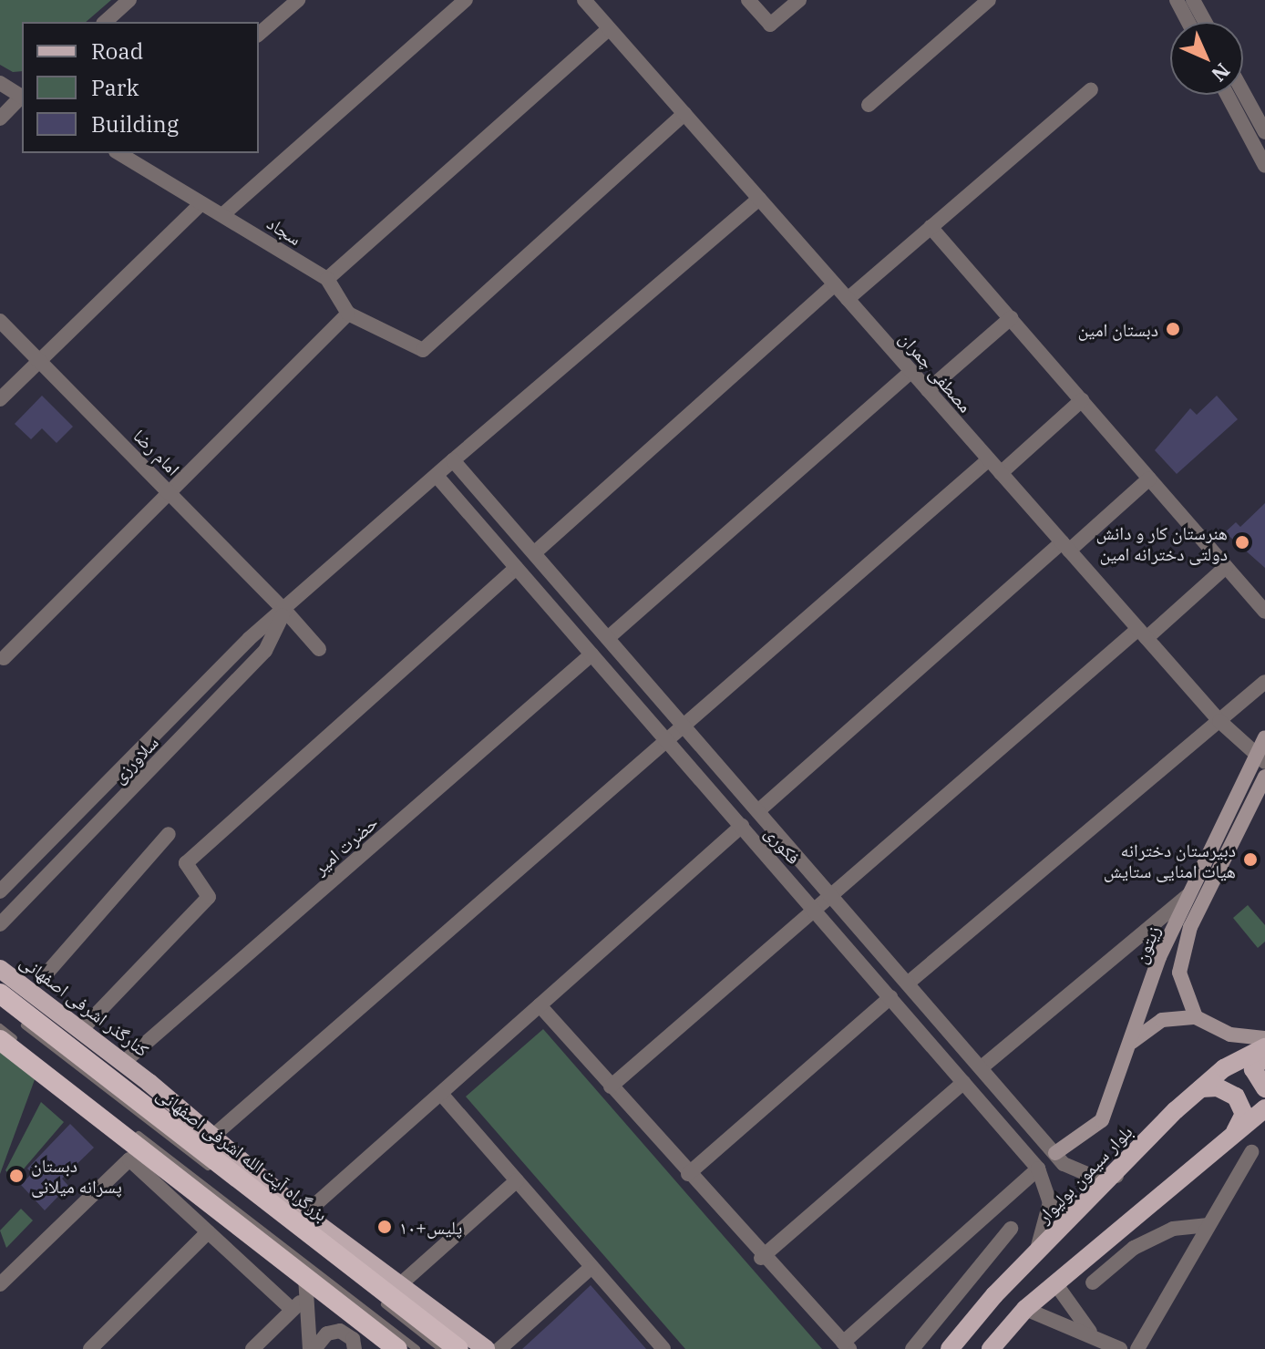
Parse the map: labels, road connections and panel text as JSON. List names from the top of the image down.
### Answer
{
  "streets": {
    "highway": ["بزرگراه آیت الله اشرفی اصفهانی"],
    "main road": ["زیتون", "کنارگذر اشرفی اصفهانی", "بلوار سیمون بولیوار"],
    "street": [
      "سجاد",
      "مصطفی چمران",
      "امام رضا",
      "سلاورزی",
      "حضرت امیر",
      "فکوری"
    ]
  },
  "crossings": [
    ["مصطفی چمران", "سلاورزی"],
    ["مصطفی چمران", "زیتون"],
    ["امام رضا", "سلاورزی"],
    ["سلاورزی", "فکوری"],
    ["حضرت امیر", "فکوری"],
    ["حضرت امیر", "کنارگذر اشرفی اصفهانی"],
    ["فکوری", "زیتون"],
    ["فکوری", "بلوار سیمون بولیوار"]
  ],
  "places": [
    "دبستان امین",
    "هنرستان کار و دانش دولتی دخترانه امین",
    "دبیرستان دخترانه هیات امنایی ستایش",
    "دبستان پسرانه میلانی",
    "پلیس+۱۰"
  ],
  "legend": ["Road", "Park", "Building"],
  "north": "bottom right"
}
